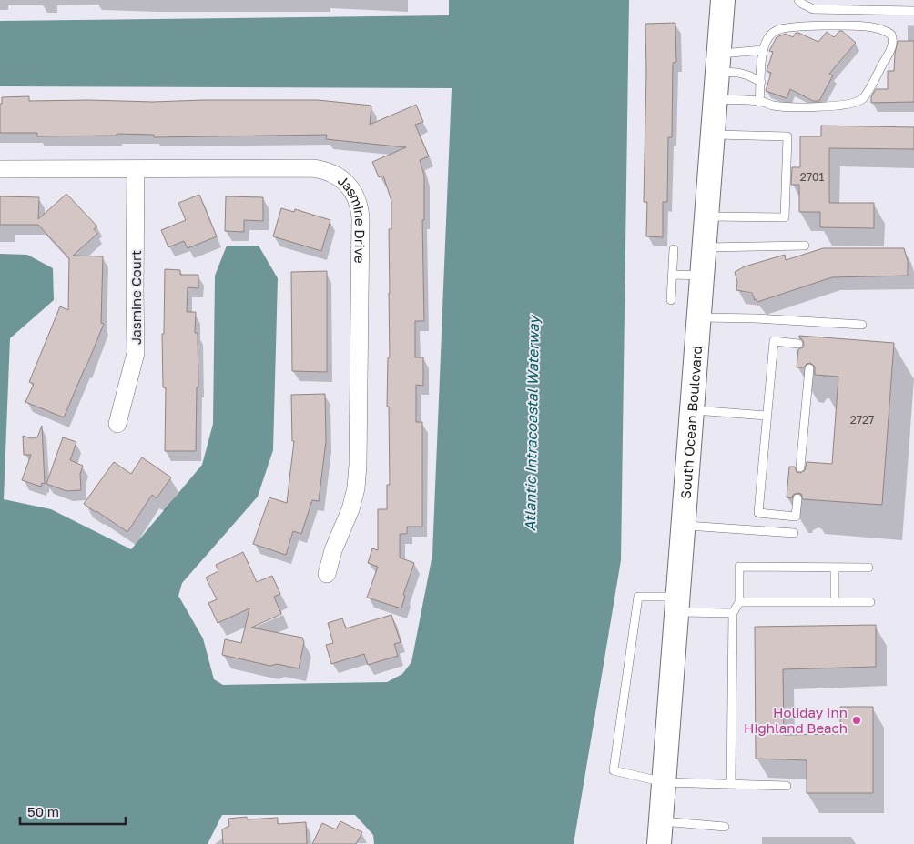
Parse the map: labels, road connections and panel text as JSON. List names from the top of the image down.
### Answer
{
  "streets": {
    "main road": ["South Ocean Boulevard"],
    "street": ["Jasmine Drive", "Jasmine Court"]
  },
  "crossings": [
    ["Jasmine Drive", "Jasmine Court"]
  ],
  "water": ["Atlantic Intracoastal Waterway"],
  "places": ["Holiday Inn Highland Beach"],
  "house_numbers": ["2701", "2727"],
  "scale_bar": "50 m"
}
